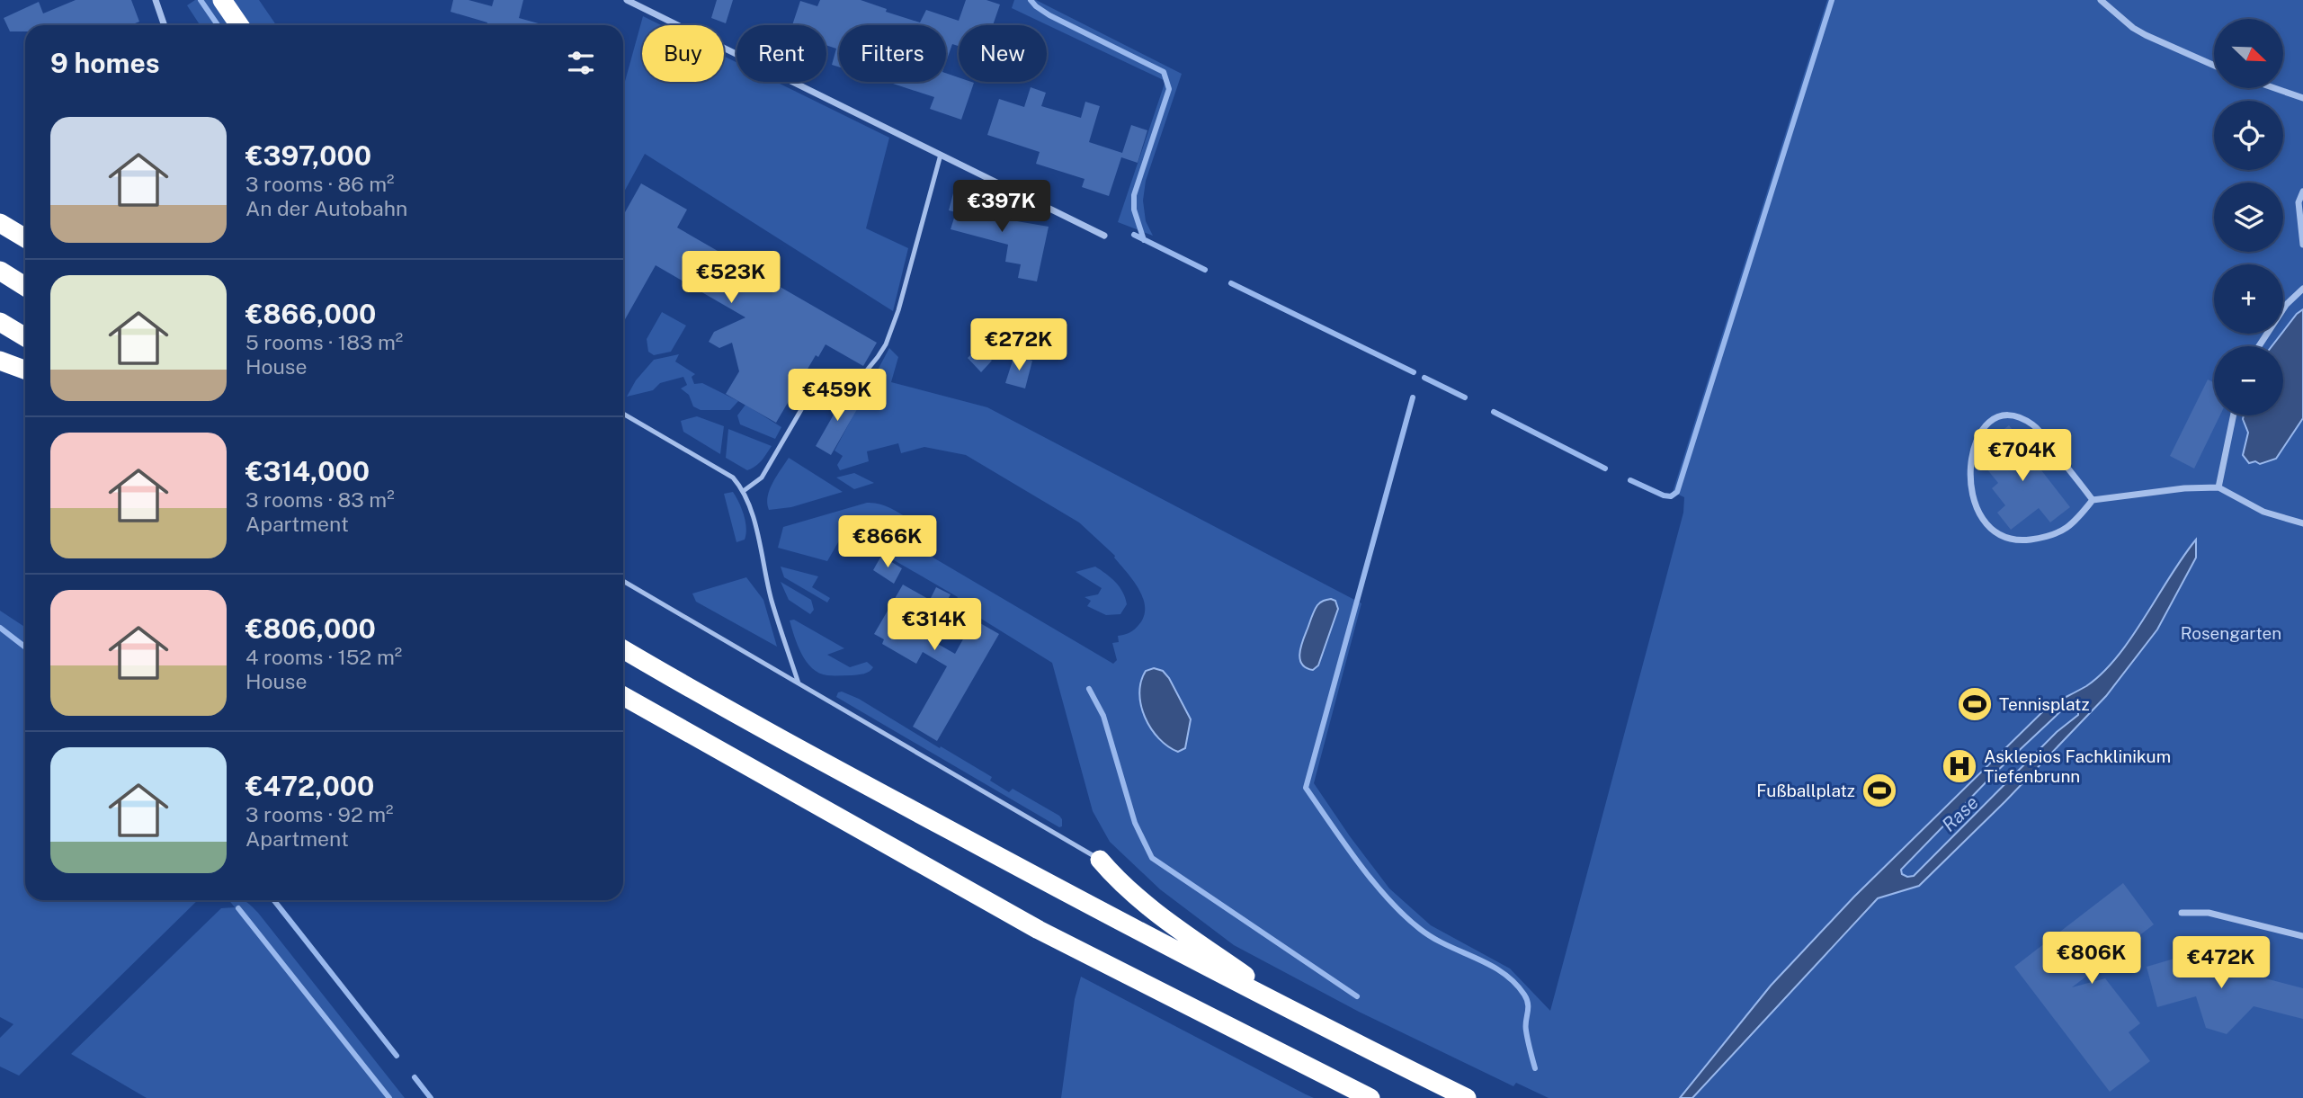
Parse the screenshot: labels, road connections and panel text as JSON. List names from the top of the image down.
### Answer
{
  "water": ["Rase"],
  "parks": ["Rosengarten"],
  "places": {
    "sports": ["Tennisplatz", "Fußballplatz"],
    "hospital": ["Asklepios Fachklinikum Tiefenbrunn"]
  },
  "north": "bottom right",
  "page": {
    "map_buttons": ["+", "−"],
    "chip": [
      "Buy",
      "Rent",
      "Filters",
      "New"
    ],
    "heading": "9 homes",
    "list": [
      {
        "name": "€397,000",
        "note": "3 rooms · 86 m² · An der Autobahn"
      },
      {
        "name": "€866,000",
        "note": "5 rooms · 183 m² · House"
      },
      {
        "name": "€314,000",
        "note": "3 rooms · 83 m² · Apartment"
      },
      {
        "name": "€806,000",
        "note": "4 rooms · 152 m² · House"
      },
      {
        "name": "€472,000",
        "note": "3 rooms · 92 m² · Apartment"
      }
    ],
    "price": [
      "€397K",
      "€523K",
      "€272K",
      "€459K",
      "€704K",
      "€866K",
      "€314K",
      "€806K",
      "€472K"
    ]
  }
}
